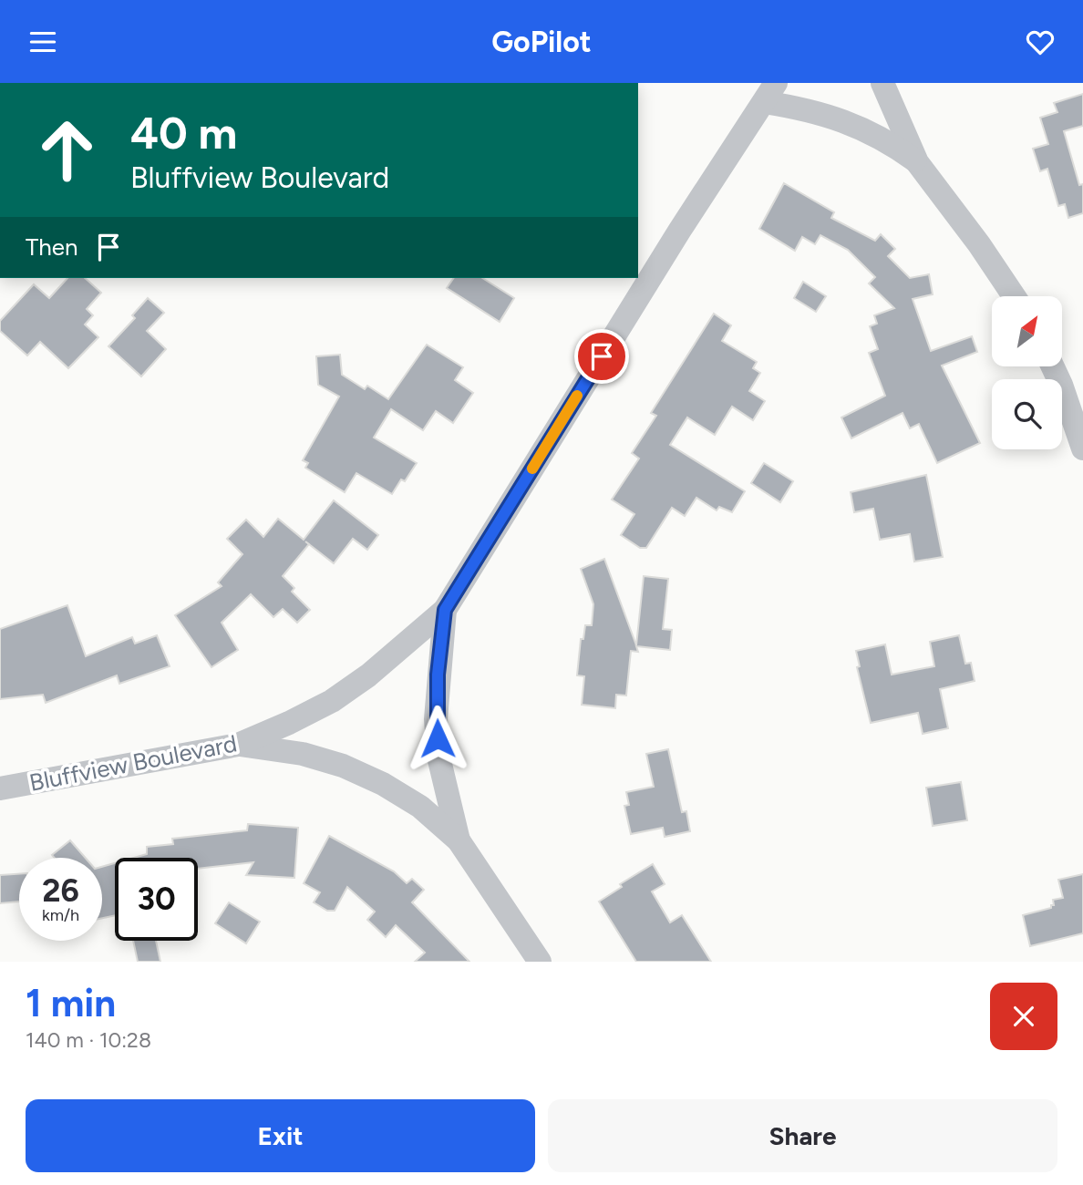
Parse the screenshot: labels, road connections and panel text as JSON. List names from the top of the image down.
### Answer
{
  "streets": {
    "street": ["Bluffview Boulevard"]
  },
  "north": "top right",
  "page": {
    "header": "GoPilot",
    "turn": ["40 m", "Bluffview Boulevard"],
    "then": "Then",
    "speed": "26 km/h",
    "limit": "30",
    "heading": ["1 min", "140 m · 10:28"],
    "buttons": ["Exit", "Share"]
  }
}
